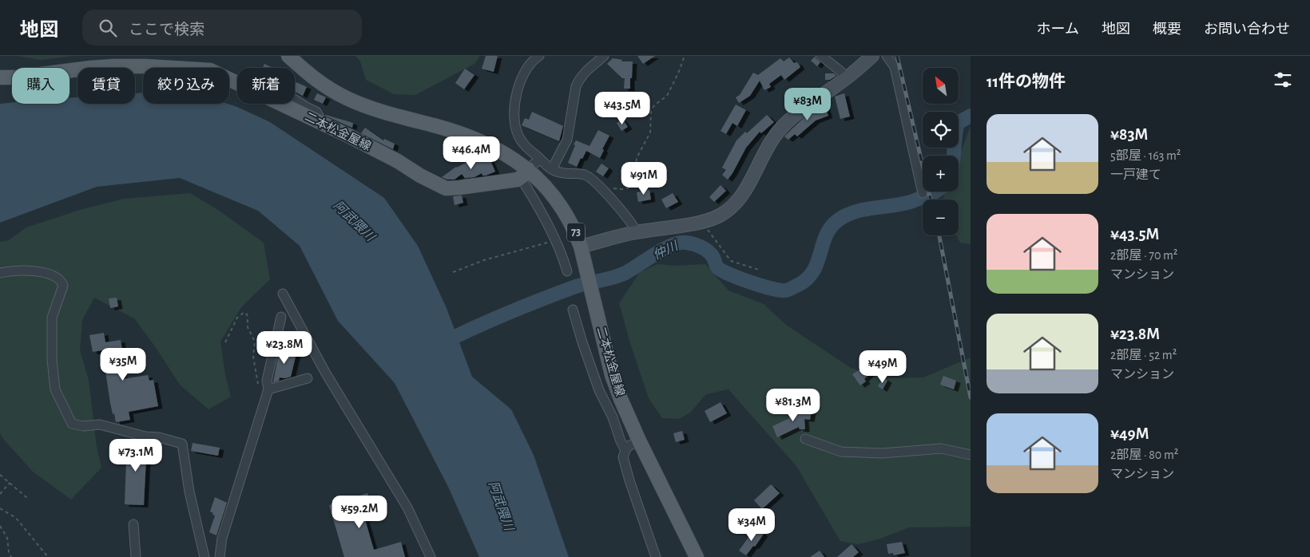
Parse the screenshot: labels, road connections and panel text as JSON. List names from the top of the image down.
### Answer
{
  "streets": {
    "main road": ["二本松金屋線", "73"]
  },
  "water": ["阿武隈川", "仲川"],
  "north": "top left",
  "page": {
    "header": "地図",
    "search": "ここで検索",
    "nav": [
      "ホーム",
      "地図",
      "概要",
      "お問い合わせ"
    ],
    "heading": "11件の物件",
    "map_buttons": ["+", "−"],
    "chip": [
      "購入",
      "賃貸",
      "絞り込み",
      "新着"
    ],
    "price": [
      "¥83M",
      "¥43.5M",
      "¥46.4M",
      "¥91M",
      "¥23.8M",
      "¥35M",
      "¥49M",
      "¥81.3M",
      "¥73.1M",
      "¥59.2M",
      "¥34M"
    ],
    "list": [
      {
        "name": "¥83M",
        "note": "5部屋 · 163 m² · 一戸建て"
      },
      {
        "name": "¥43.5M",
        "note": "2部屋 · 70 m² · マンション"
      },
      {
        "name": "¥23.8M",
        "note": "2部屋 · 52 m² · マンション"
      },
      {
        "name": "¥49M",
        "note": "2部屋 · 80 m² · マンション"
      }
    ]
  }
}
